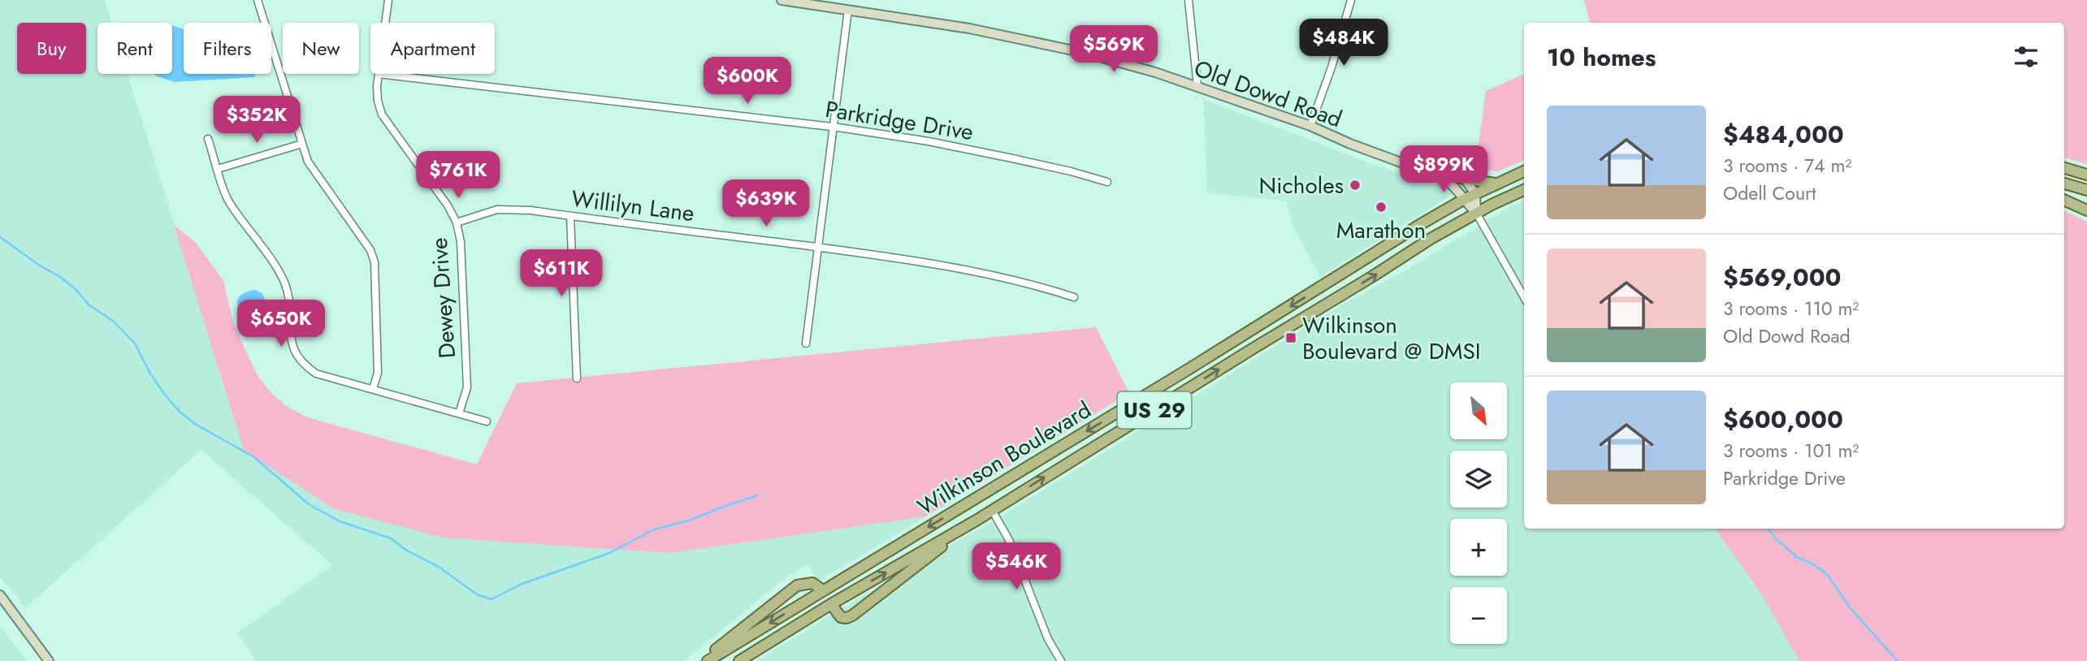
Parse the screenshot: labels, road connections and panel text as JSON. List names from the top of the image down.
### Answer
{
  "streets": {
    "main road": ["US 29", "Wilkinson Boulevard"],
    "street": [
      "Old Dowd Road",
      "Parkridge Drive",
      "Willilyn Lane",
      "Dewey Drive"
    ]
  },
  "crossings": [
    ["Old Dowd Road", "Wilkinson Boulevard"],
    ["Parkridge Drive", "Dewey Drive"],
    ["Willilyn Lane", "Dewey Drive"]
  ],
  "places": {
    "other": ["Nicholes", "Marathon"],
    "transit": ["Wilkinson Boulevard @ DMSI"]
  },
  "north": "bottom right",
  "page": {
    "price": [
      "$484K",
      "$569K",
      "$600K",
      "$352K",
      "$899K",
      "$761K",
      "$639K",
      "$611K",
      "$650K",
      "$546K"
    ],
    "chip": [
      "Buy",
      "Rent",
      "Filters",
      "New",
      "Apartment"
    ],
    "heading": "10 homes",
    "list": [
      {
        "name": "$484,000",
        "note": "3 rooms · 74 m² · Odell Court"
      },
      {
        "name": "$569,000",
        "note": "3 rooms · 110 m² · Old Dowd Road"
      },
      {
        "name": "$600,000",
        "note": "3 rooms · 101 m² · Parkridge Drive"
      }
    ],
    "map_buttons": ["+", "−"]
  }
}
